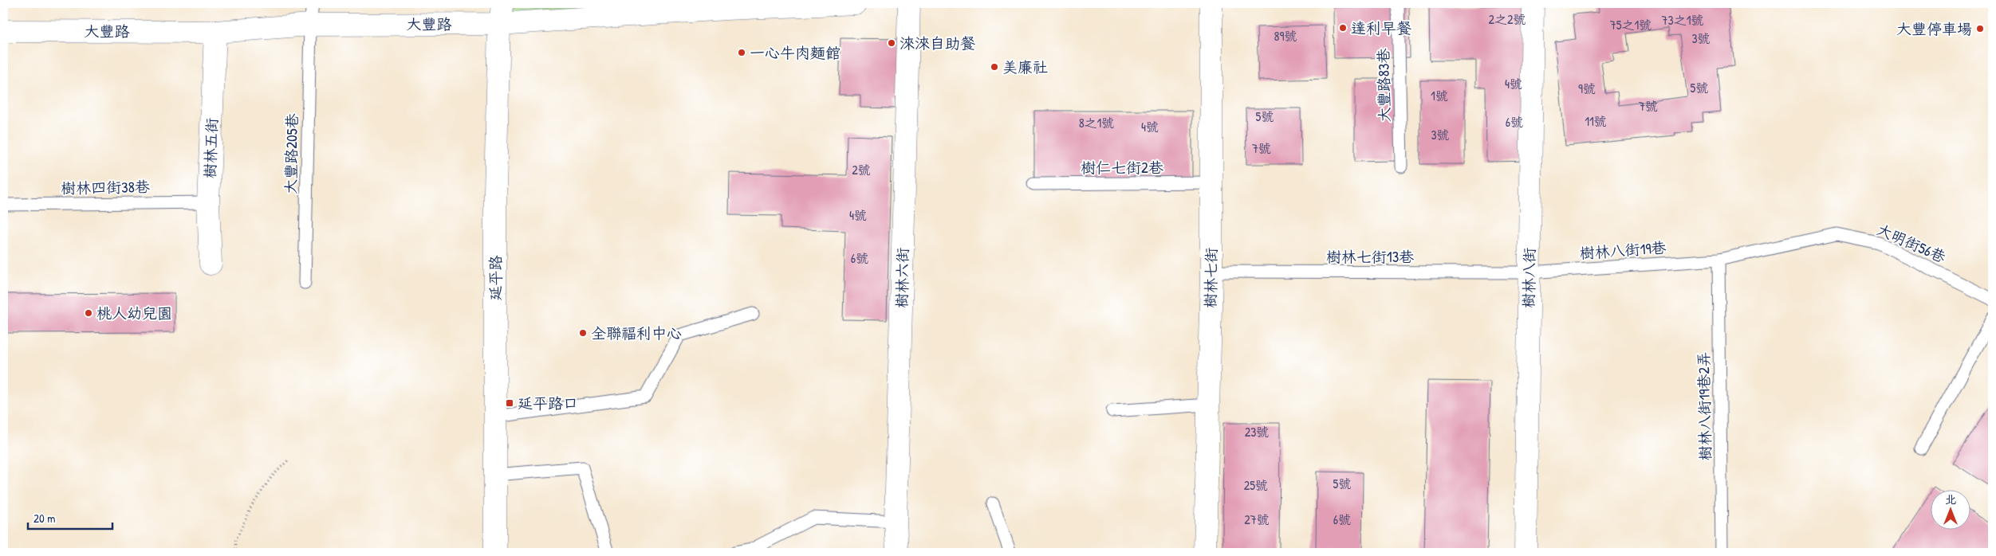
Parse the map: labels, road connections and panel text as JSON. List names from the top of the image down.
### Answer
{
  "streets": {
    "street": [
      "大豐路",
      "樹林五街",
      "延平路",
      "樹林六街",
      "樹林七街",
      "樹林八街"
    ],
    "lane": [
      "大豐路83巷",
      "大豐路205巷",
      "樹仁七街2巷",
      "樹林四街38巷",
      "大明街56巷",
      "樹林八街19巷",
      "樹林七街13巷",
      "樹林八街19巷2弄"
    ]
  },
  "crossings": [
    ["大豐路", "樹林五街"],
    ["大豐路", "大豐路205巷"],
    ["大豐路", "延平路"],
    ["樹林五街", "樹林四街38巷"],
    ["樹仁七街2巷", "樹林七街"],
    ["大明街56巷", "樹林八街19巷"],
    ["大明街56巷", "樹林八街19巷2弄"],
    ["樹林八街19巷", "樹林七街13巷"],
    ["樹林八街19巷", "樹林八街"],
    ["樹林八街19巷", "樹林八街19巷2弄"],
    ["樹林七街13巷", "樹林七街"],
    ["樹林七街13巷", "樹林八街"]
  ],
  "places": {
    "other": [
      "達利早餐",
      "大豐停車場",
      "淶淶自助餐",
      "一心牛肉麵館",
      "美廉社",
      "桃人幼兒園",
      "全聯福利中心"
    ],
    "transit": ["延平路口"]
  },
  "house_numbers": [
    "2之2號",
    "73之1號",
    "75之1號",
    "89號",
    "3號",
    "4號",
    "5號",
    "9號",
    "1號",
    "7號",
    "5號",
    "11號",
    "6號",
    "8之1號",
    "4號",
    "3號",
    "7號",
    "2號",
    "4號",
    "6號",
    "23號",
    "5號",
    "25號",
    "27號",
    "6號"
  ],
  "scale_bar": "20 m",
  "north": "top"
}
